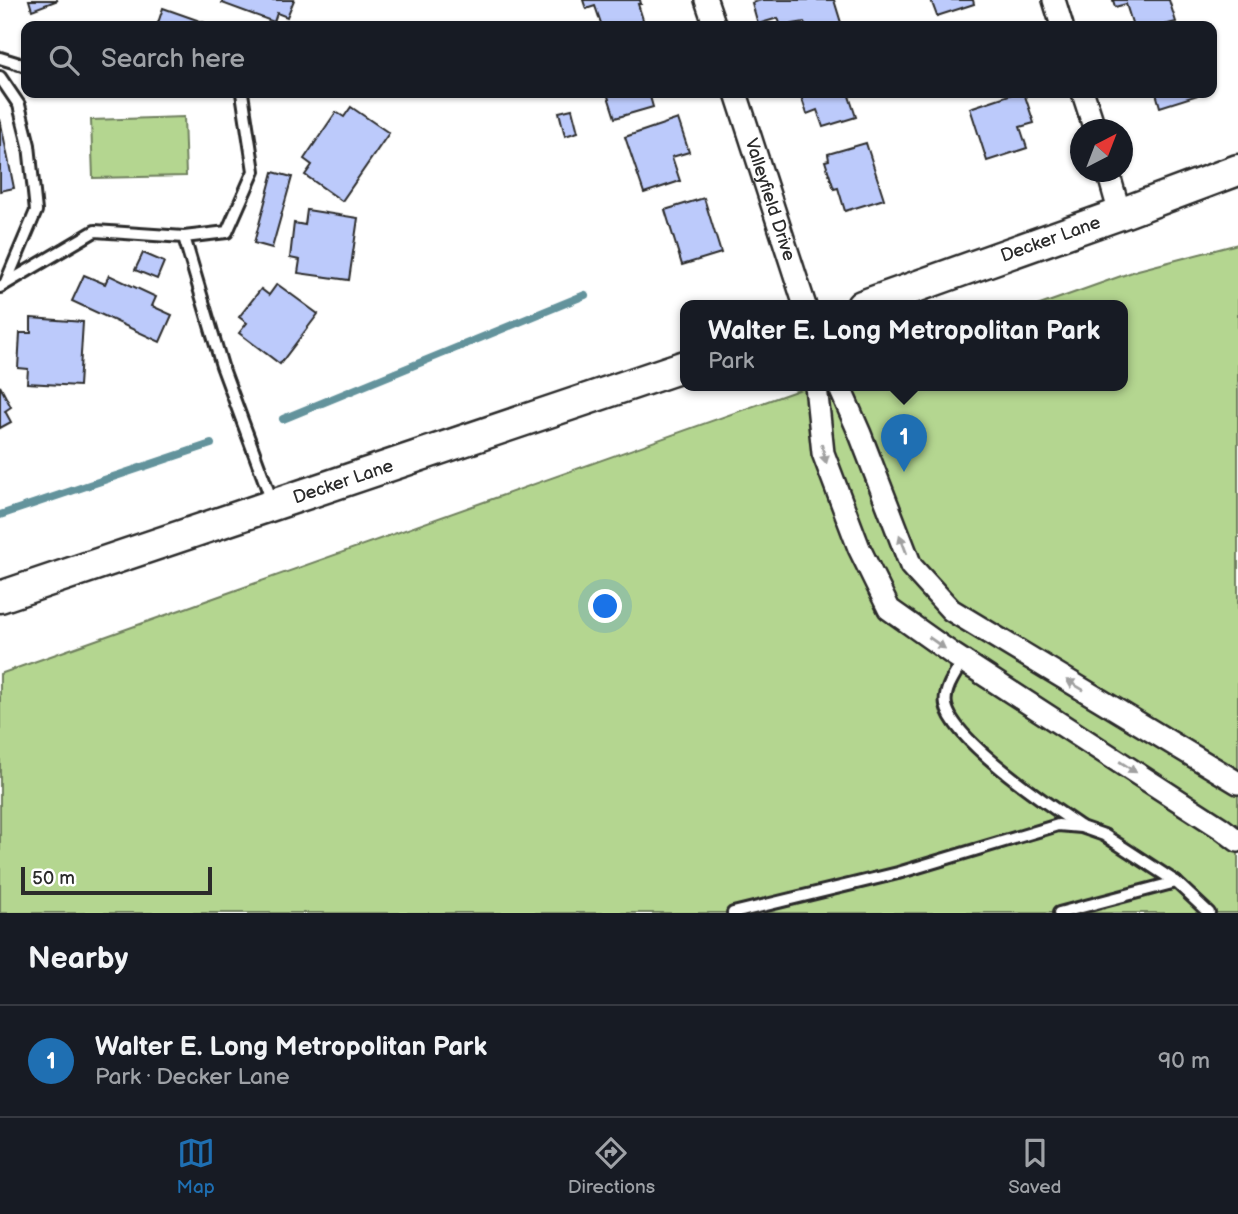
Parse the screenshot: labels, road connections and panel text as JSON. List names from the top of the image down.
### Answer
{
  "streets": {
    "main road": ["Decker Lane"],
    "street": ["Valleyfield Drive"]
  },
  "scale_bar": "50 m",
  "north": "top right",
  "page": {
    "search": "Search here",
    "popup": ["Walter E. Long Metropolitan Park", "Park"],
    "pins": "1",
    "scale": "50 m",
    "heading": "Nearby",
    "list": [
      {
        "mark": "1",
        "name": "Walter E. Long Metropolitan Park",
        "note": "Park · Decker Lane",
        "value": "90 m"
      }
    ],
    "nav": ["Map", "Directions", "Saved"]
  }
}
